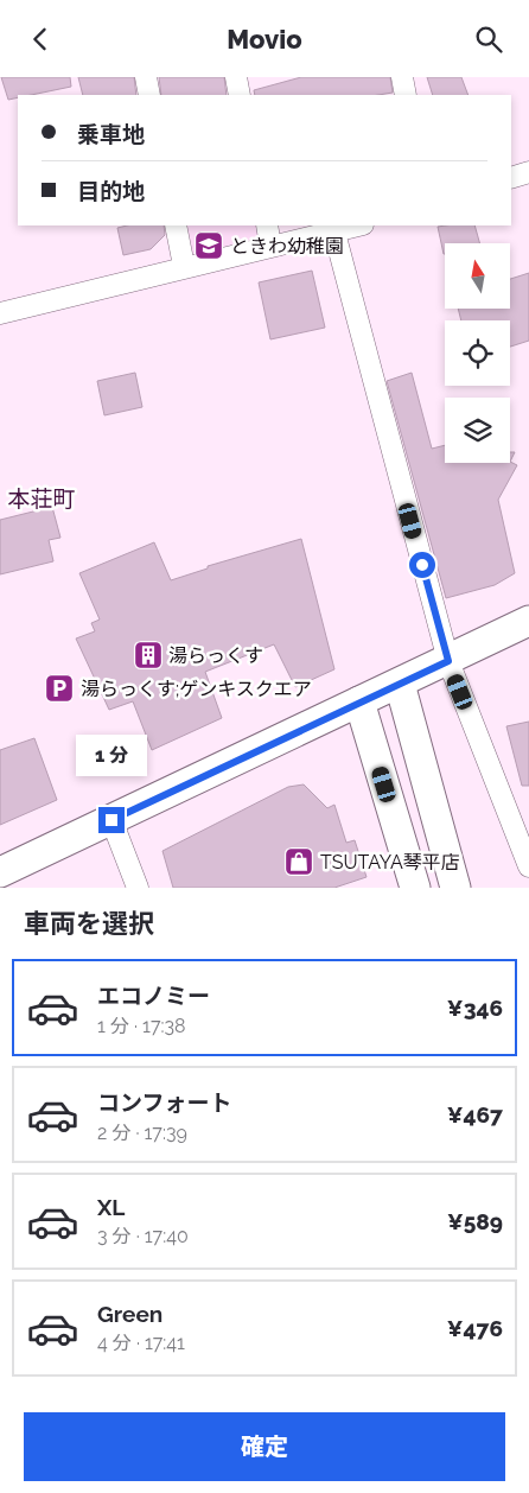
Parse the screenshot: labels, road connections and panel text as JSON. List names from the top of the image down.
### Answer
{
  "districts": ["本荘町"],
  "places": {
    "school or university": ["ときわ幼稚園"],
    "building": ["湯らっくす"],
    "parking": ["湯らっくす;ゲンキスクエア"],
    "shop": ["TSUTAYA琴平店"]
  },
  "north": "top",
  "page": {
    "header": "Movio",
    "banner": ["乗車地", "目的地"],
    "bubble": "1 分",
    "heading": "車両を選択",
    "list": [
      {
        "name": "エコノミー",
        "note": "1 分 · 17:38",
        "value": "¥346"
      },
      {
        "name": "コンフォート",
        "note": "2 分 · 17:39",
        "value": "¥467"
      },
      {
        "name": "XL",
        "note": "3 分 · 17:40",
        "value": "¥589"
      },
      {
        "name": "Green",
        "note": "4 分 · 17:41",
        "value": "¥476"
      }
    ],
    "buttons": "確定"
  }
}
